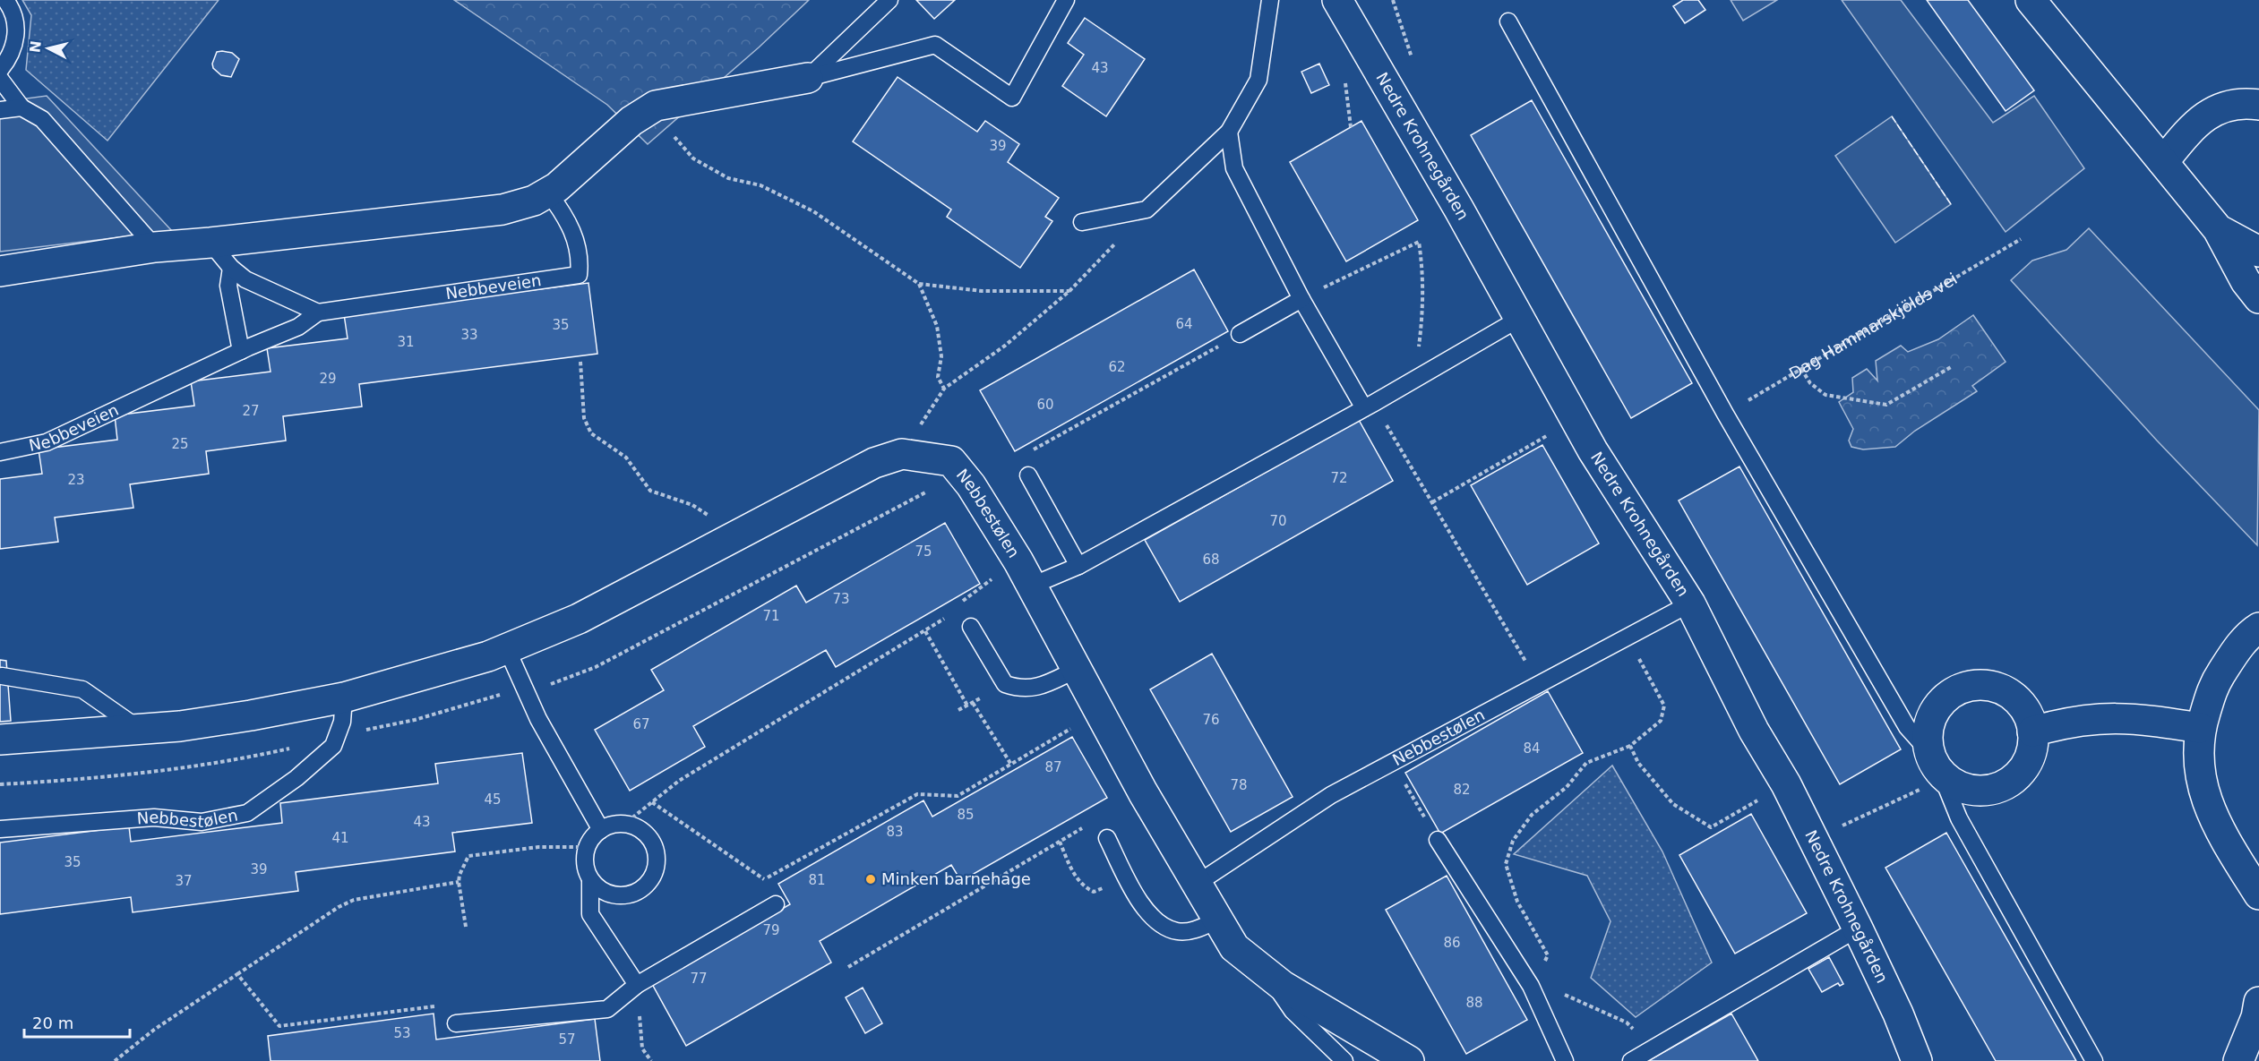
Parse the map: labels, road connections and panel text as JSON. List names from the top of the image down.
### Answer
{
  "streets": {
    "street": ["Nedre Krohnegården", "Nebbestølen"],
    "lane": ["Nebbeveien"],
    "path": ["Dag Hammarskjölds vei"]
  },
  "crossings": [
    ["Nedre Krohnegården", "Nebbestølen"]
  ],
  "places": ["Minken barnehage"],
  "house_numbers": [
    "43",
    "39",
    "64",
    "35",
    "33",
    "31",
    "62",
    "29",
    "60",
    "27",
    "25",
    "72",
    "23",
    "70",
    "75",
    "68",
    "73",
    "71",
    "76",
    "67",
    "84",
    "87",
    "78",
    "82",
    "45",
    "85",
    "43",
    "83",
    "41",
    "35",
    "39",
    "81",
    "37",
    "79",
    "86",
    "77",
    "88",
    "53",
    "57"
  ],
  "scale_bar": "20 m",
  "north": "left"
}
